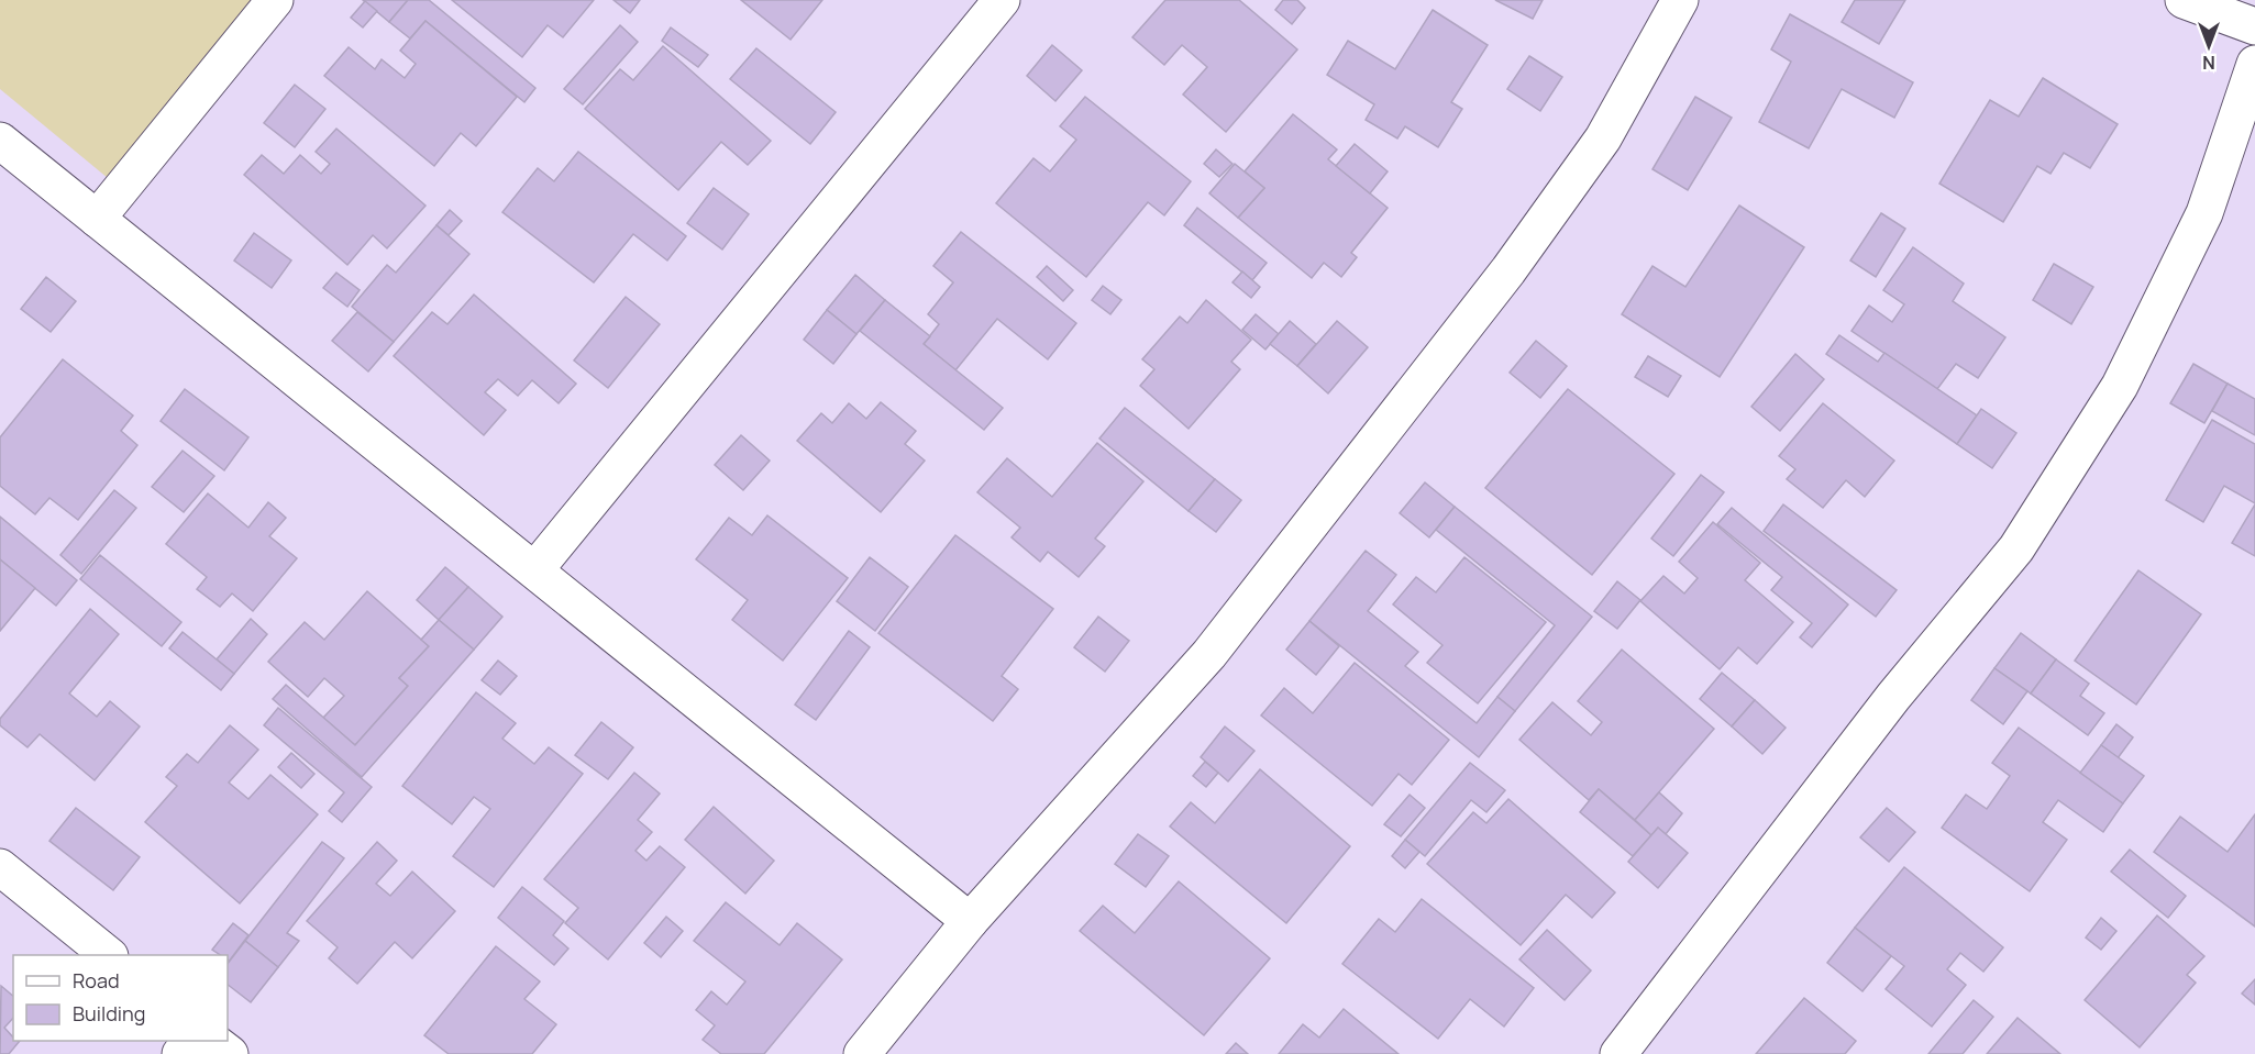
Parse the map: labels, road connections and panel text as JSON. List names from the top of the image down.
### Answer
{
  "legend": ["Road", "Building"],
  "north": "bottom"
}
